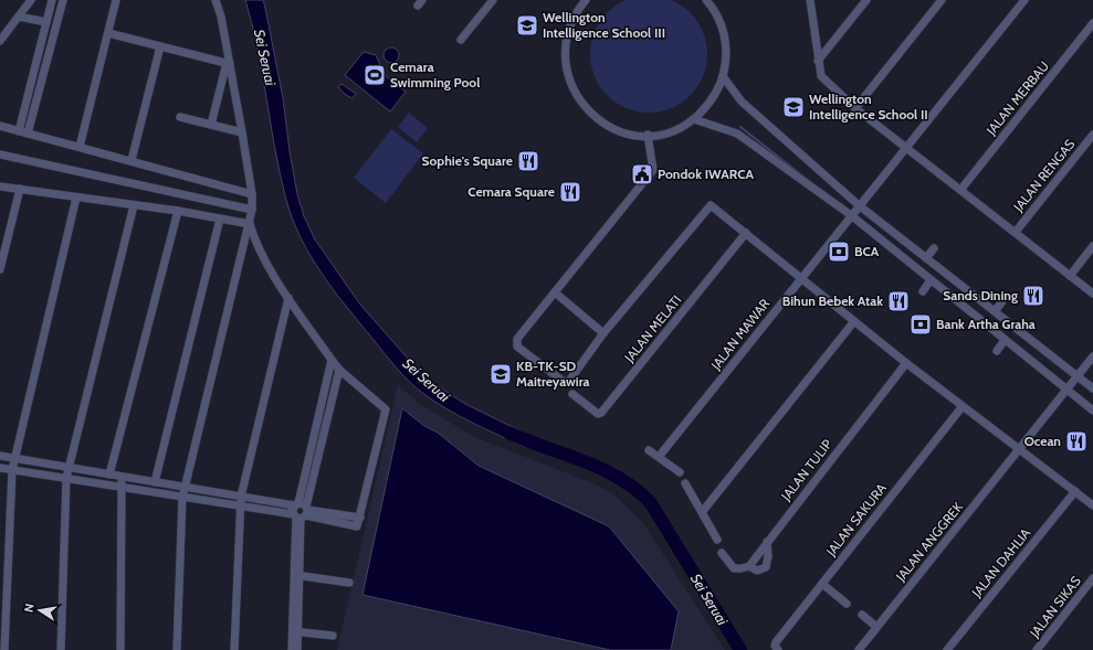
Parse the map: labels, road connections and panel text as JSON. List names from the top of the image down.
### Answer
{
  "streets": {
    "street": [
      "JALAN MERBAU",
      "JALAN RENGAS",
      "JALAN MELATI",
      "JALAN MAWAR",
      "JALAN TULIP",
      "JALAN SAKURA",
      "JALAN ANGGREK",
      "JALAN DAHLIA",
      "JALAN SIKAS"
    ]
  },
  "water": ["Sei Seruai"],
  "places": {
    "school or university": ["Wellington Intelligence School III", "Wellington Intelligence School II", "KB-TK-SD Maitreyawira"],
    "sports": ["Cemara Swimming Pool"],
    "restaurant": [
      "Sophie's Square",
      "Cemara Square",
      "Sands Dining",
      "Bihun Bebek Atak",
      "Ocean"
    ],
    "public building": ["Pondok IWARCA"],
    "bank": ["BCA", "Bank Artha Graha"]
  },
  "north": "left"
}
